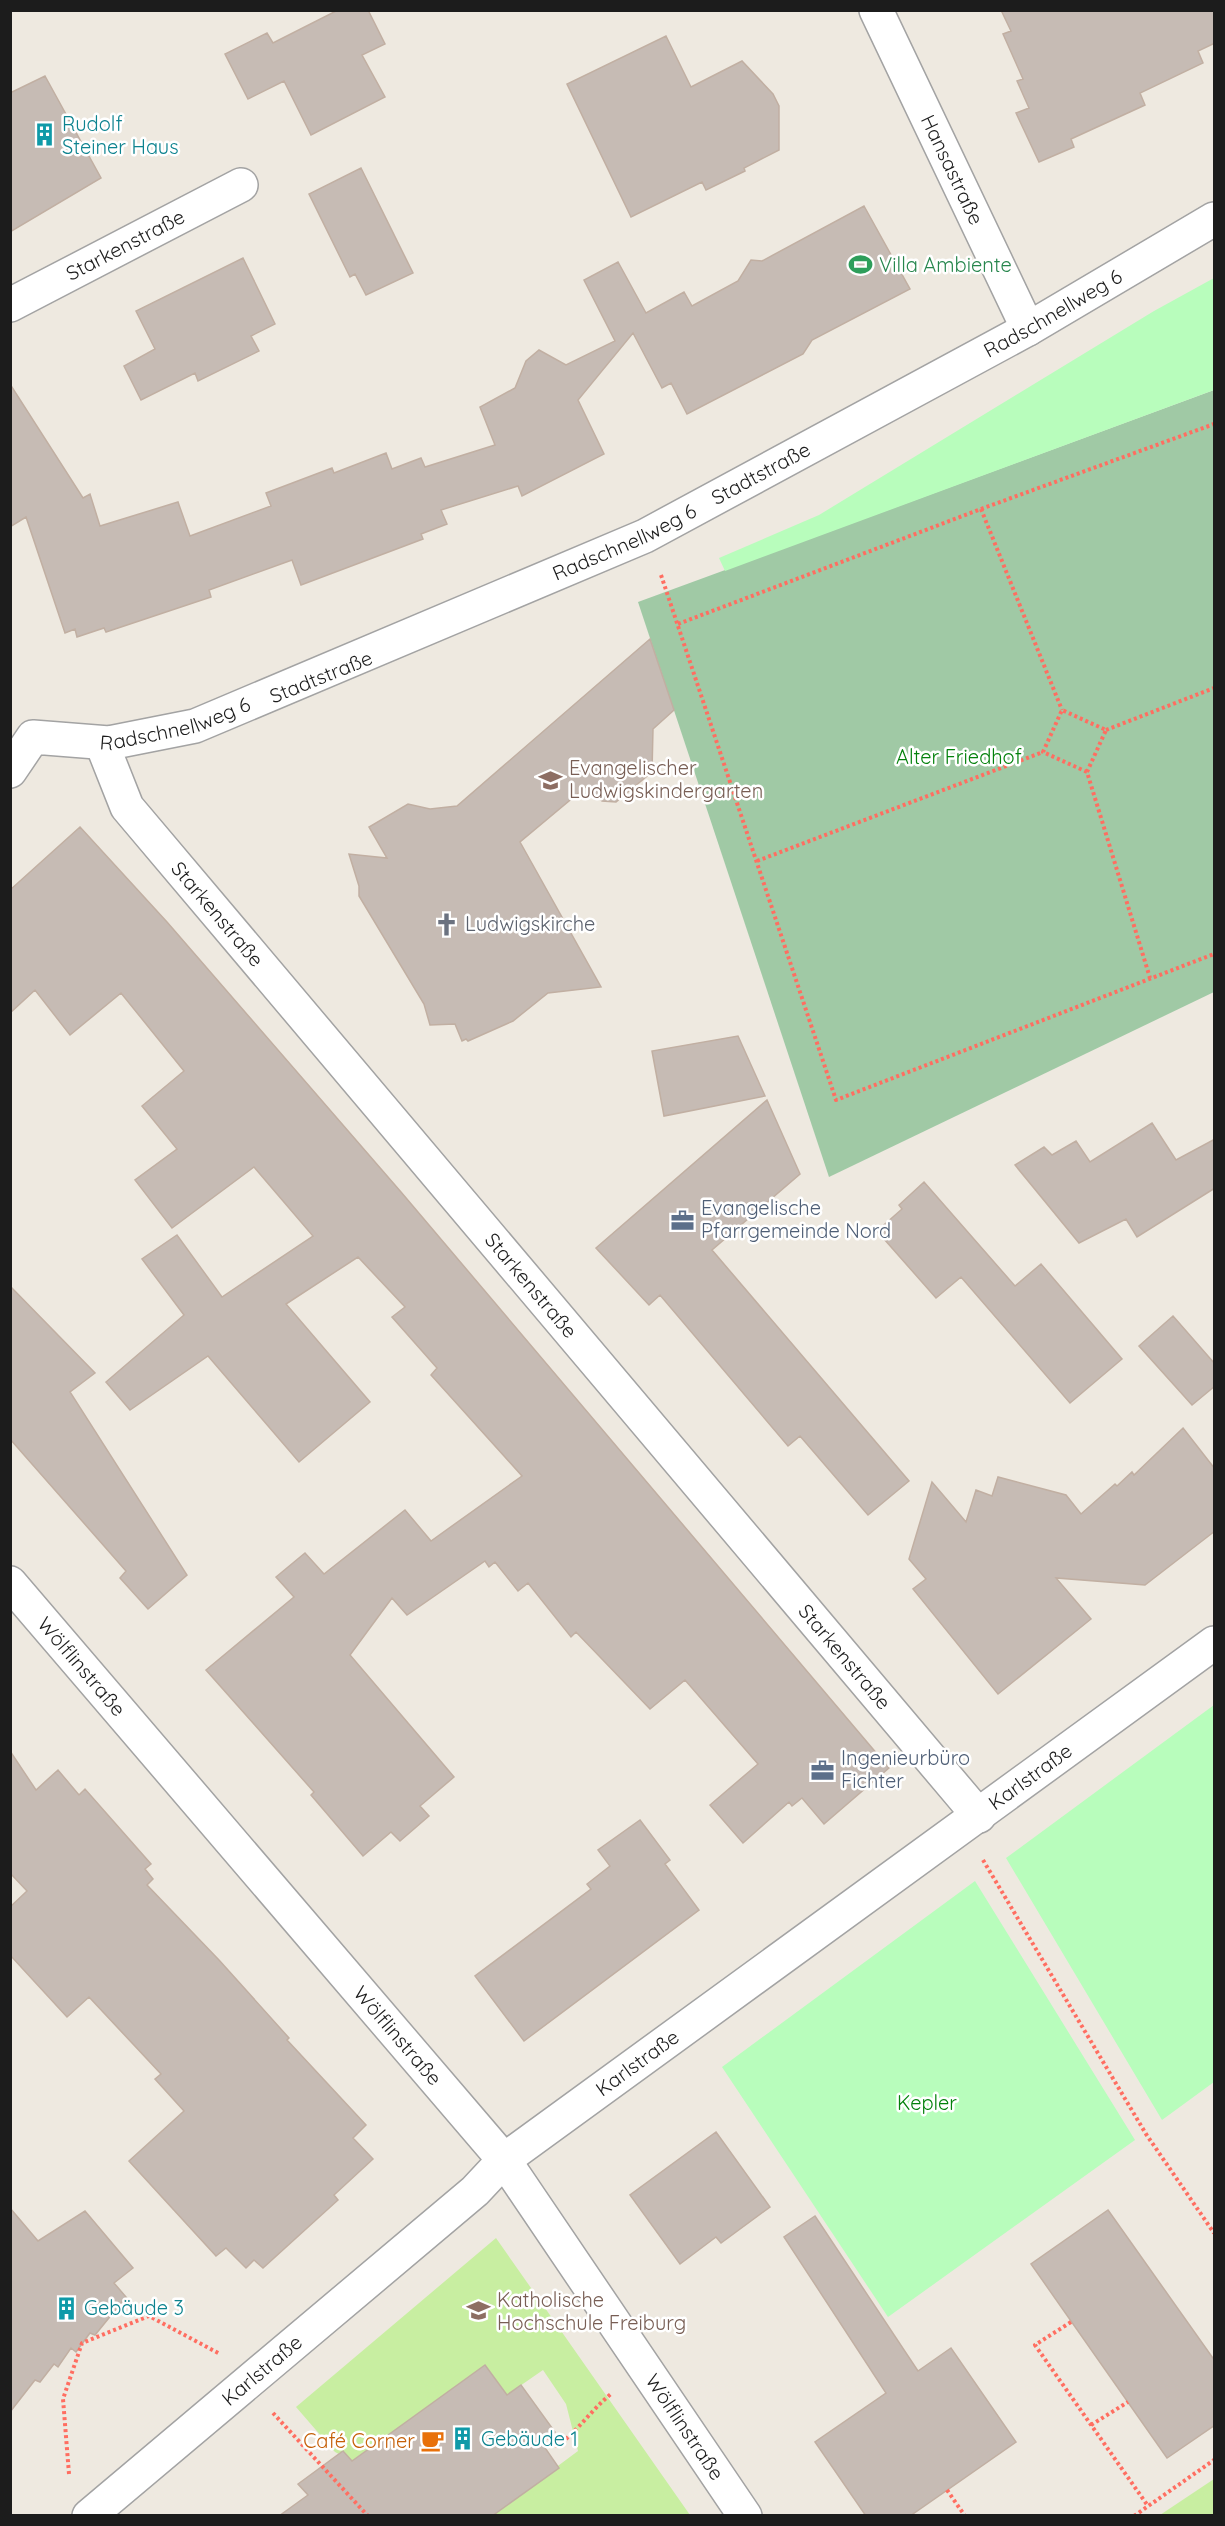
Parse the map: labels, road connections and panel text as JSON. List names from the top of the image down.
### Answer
{
  "streets": {
    "street": [
      "Hansastraße",
      "Starkenstraße",
      "Radschnellweg 6",
      "Stadtstraße",
      "Wölflinstraße",
      "Karlstraße"
    ]
  },
  "crossings": [
    ["Hansastraße", "Stadtstraße"],
    ["Starkenstraße", "Radschnellweg 6"],
    ["Starkenstraße", "Stadtstraße"],
    ["Starkenstraße", "Karlstraße"],
    ["Radschnellweg 6", "Stadtstraße"],
    ["Wölflinstraße", "Karlstraße"]
  ],
  "parks": ["Alter Friedhof", "Kepler"],
  "places": {
    "building": ["Rudolf Steiner Haus", "Gebäude 3", "Gebäude 1"],
    "sports": ["Villa Ambiente"],
    "school or university": ["Evangelischer Ludwigskindergarten", "Katholische Hochschule Freiburg"],
    "church": ["Ludwigskirche"],
    "office": ["Evangelische Pfarrgemeinde Nord", "Ingenieurbüro Fichter"],
    "cafe": ["Café Corner"]
  }
}
